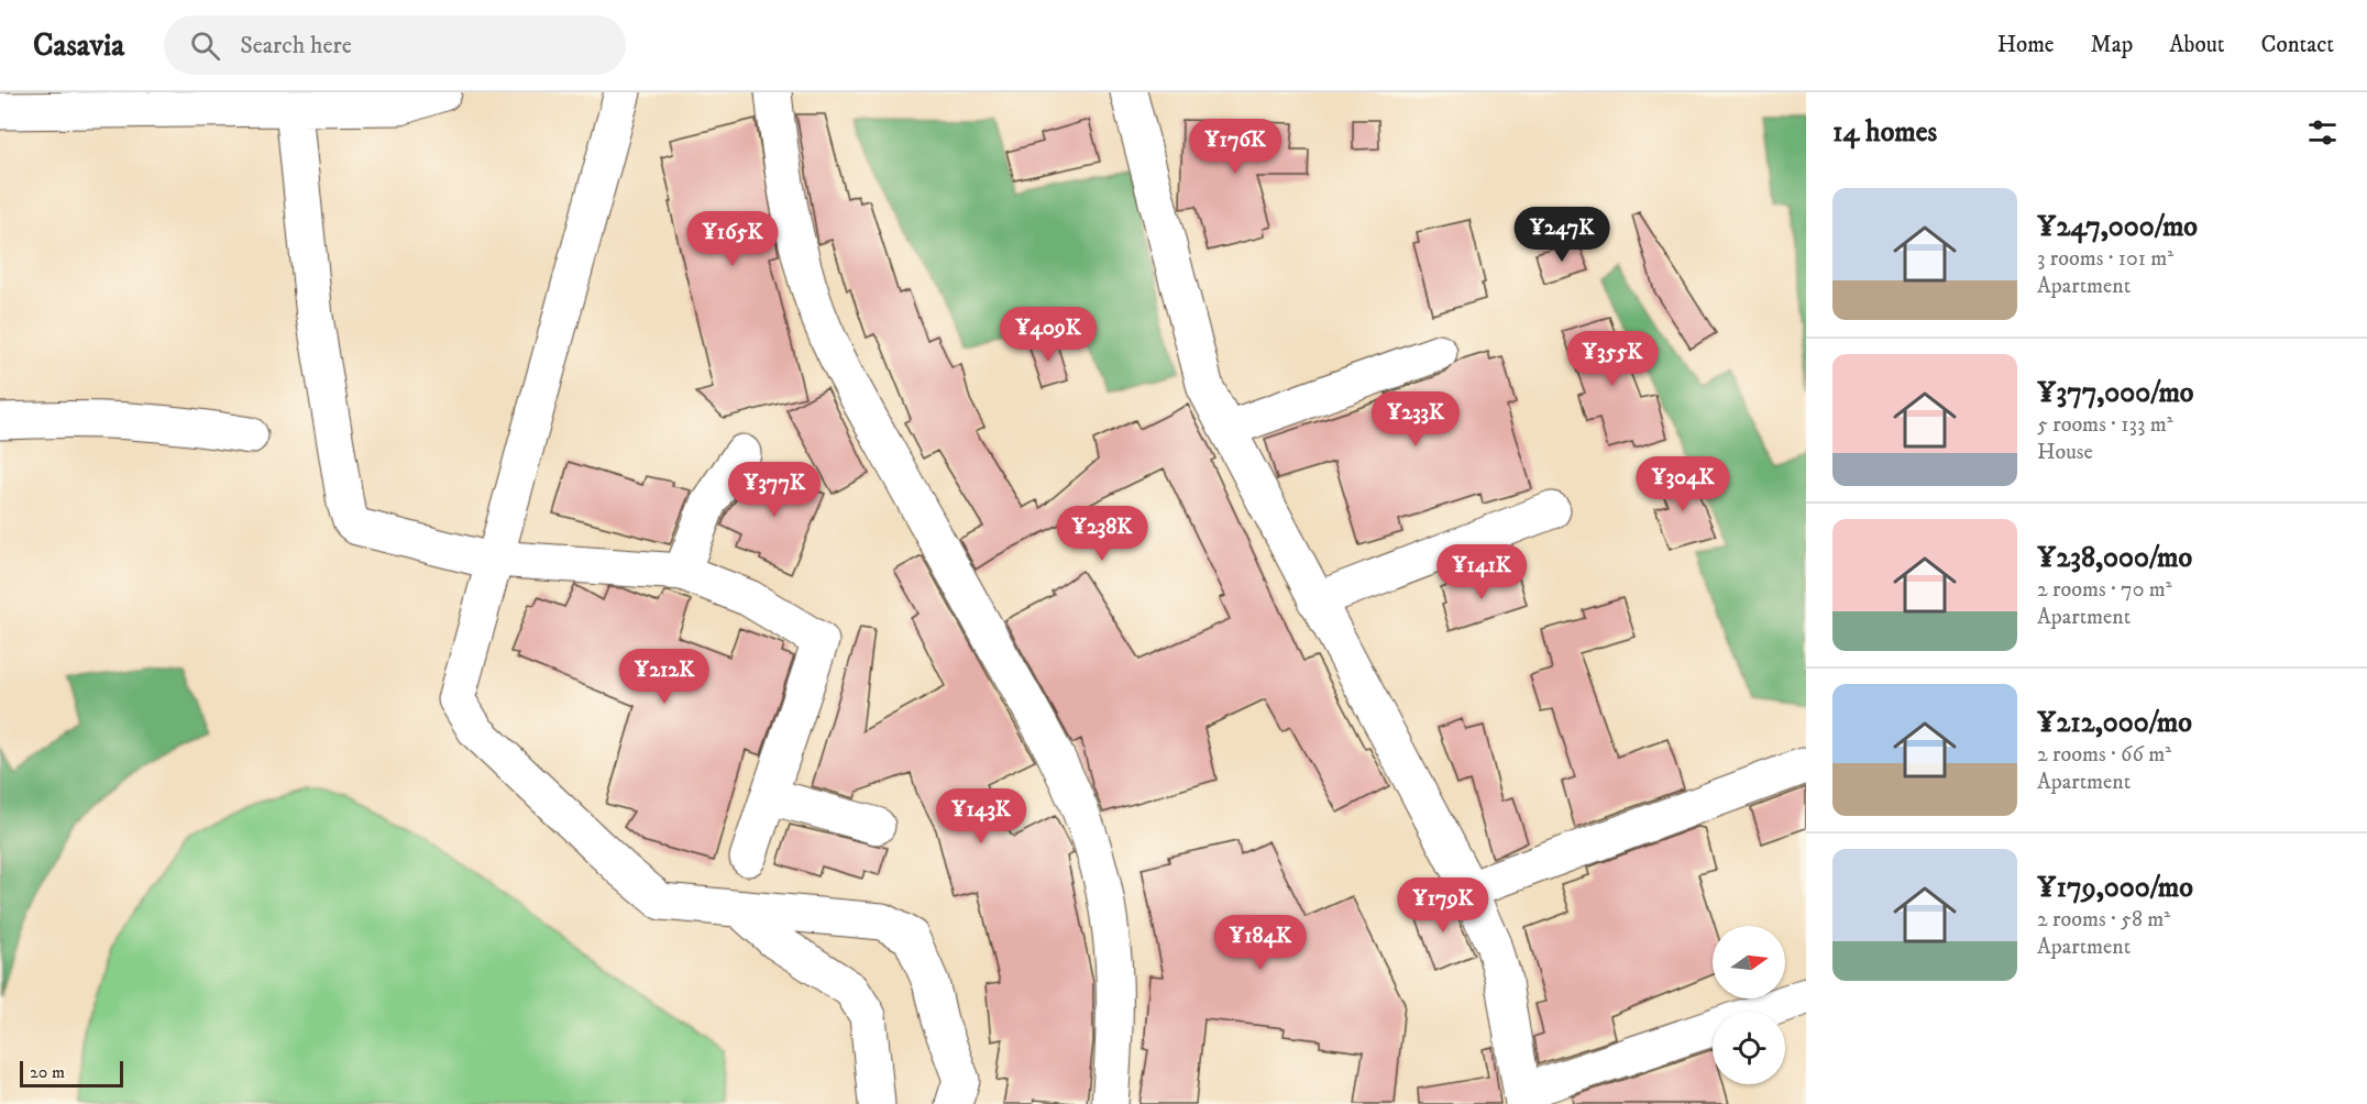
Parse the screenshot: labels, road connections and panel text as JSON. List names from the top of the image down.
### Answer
{
  "scale_bar": "20 m",
  "north": "right",
  "page": {
    "header": "Casavia",
    "search": "Search here",
    "nav": [
      "Home",
      "Map",
      "About",
      "Contact"
    ],
    "heading": "14 homes",
    "price": [
      "¥176K",
      "¥247K",
      "¥165K",
      "¥409K",
      "¥355K",
      "¥233K",
      "¥304K",
      "¥377K",
      "¥238K",
      "¥141K",
      "¥212K",
      "¥143K",
      "¥179K",
      "¥184K"
    ],
    "list": [
      {
        "name": "¥247,000/mo",
        "note": "3 rooms · 101 m² · Apartment"
      },
      {
        "name": "¥377,000/mo",
        "note": "5 rooms · 133 m² · House"
      },
      {
        "name": "¥238,000/mo",
        "note": "2 rooms · 70 m² · Apartment"
      },
      {
        "name": "¥212,000/mo",
        "note": "2 rooms · 66 m² · Apartment"
      },
      {
        "name": "¥179,000/mo",
        "note": "2 rooms · 58 m² · Apartment"
      }
    ],
    "scale": "20 m"
  }
}
